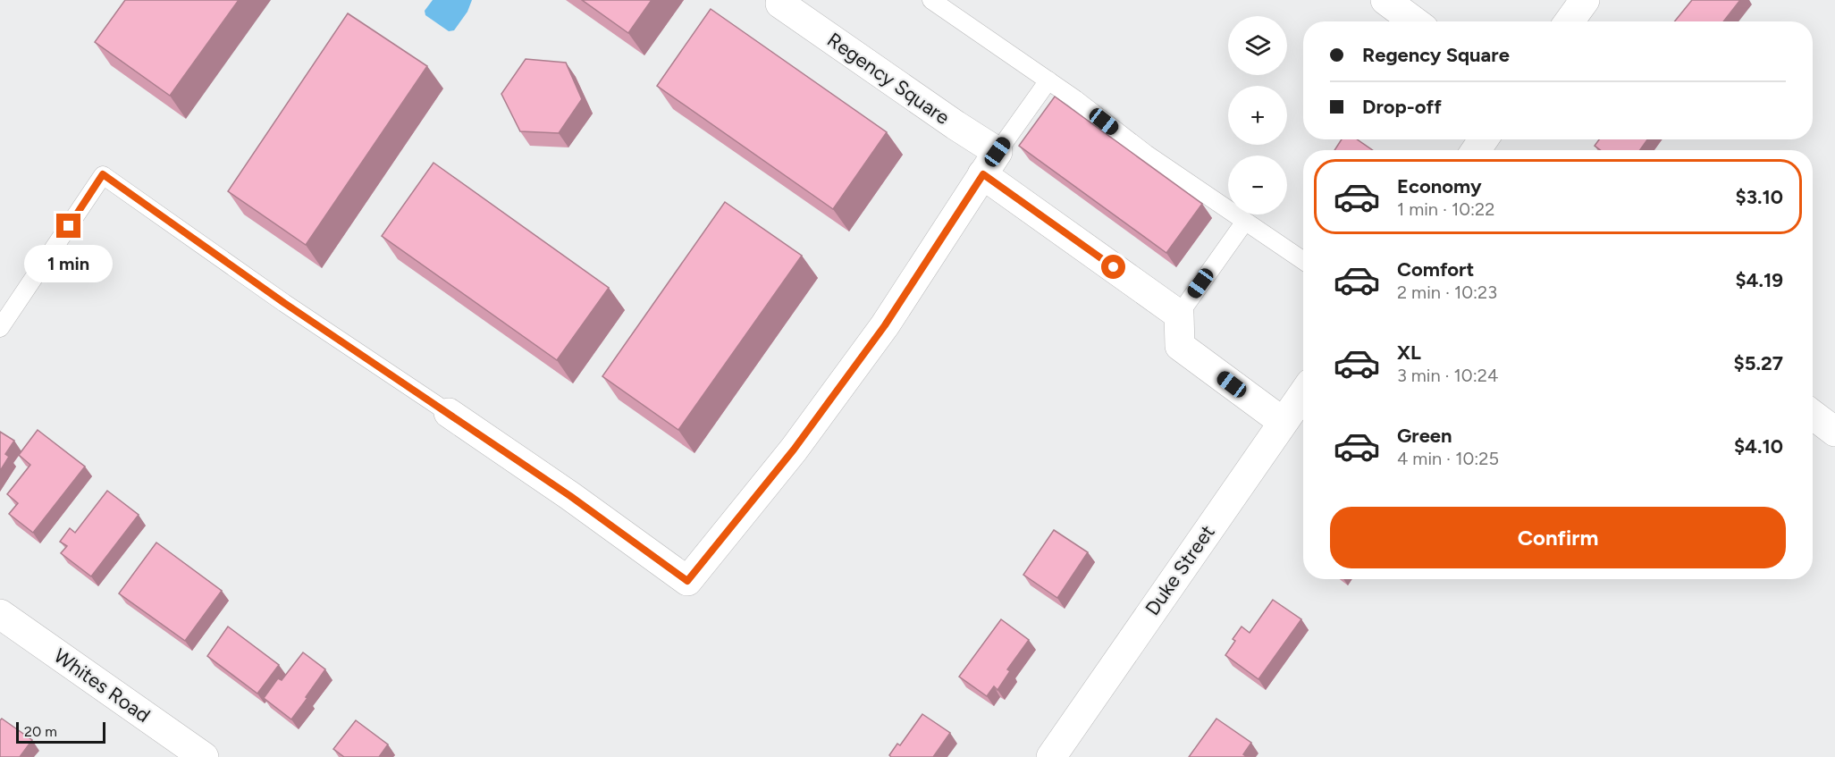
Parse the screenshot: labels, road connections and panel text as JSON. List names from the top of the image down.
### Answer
{
  "streets": {
    "street": ["Regency Square", "Duke Street", "Whites Road"]
  },
  "scale_bar": "20 m",
  "page": {
    "map_buttons": ["+", "−"],
    "banner": ["Regency Square", "Drop-off"],
    "list": [
      {
        "name": "Economy",
        "note": "1 min · 10:22",
        "value": "$3.10"
      },
      {
        "name": "Comfort",
        "note": "2 min · 10:23",
        "value": "$4.19"
      },
      {
        "name": "XL",
        "note": "3 min · 10:24",
        "value": "$5.27"
      },
      {
        "name": "Green",
        "note": "4 min · 10:25",
        "value": "$4.10"
      }
    ],
    "bubble": "1 min",
    "buttons": "Confirm",
    "scale": "20 m"
  }
}
